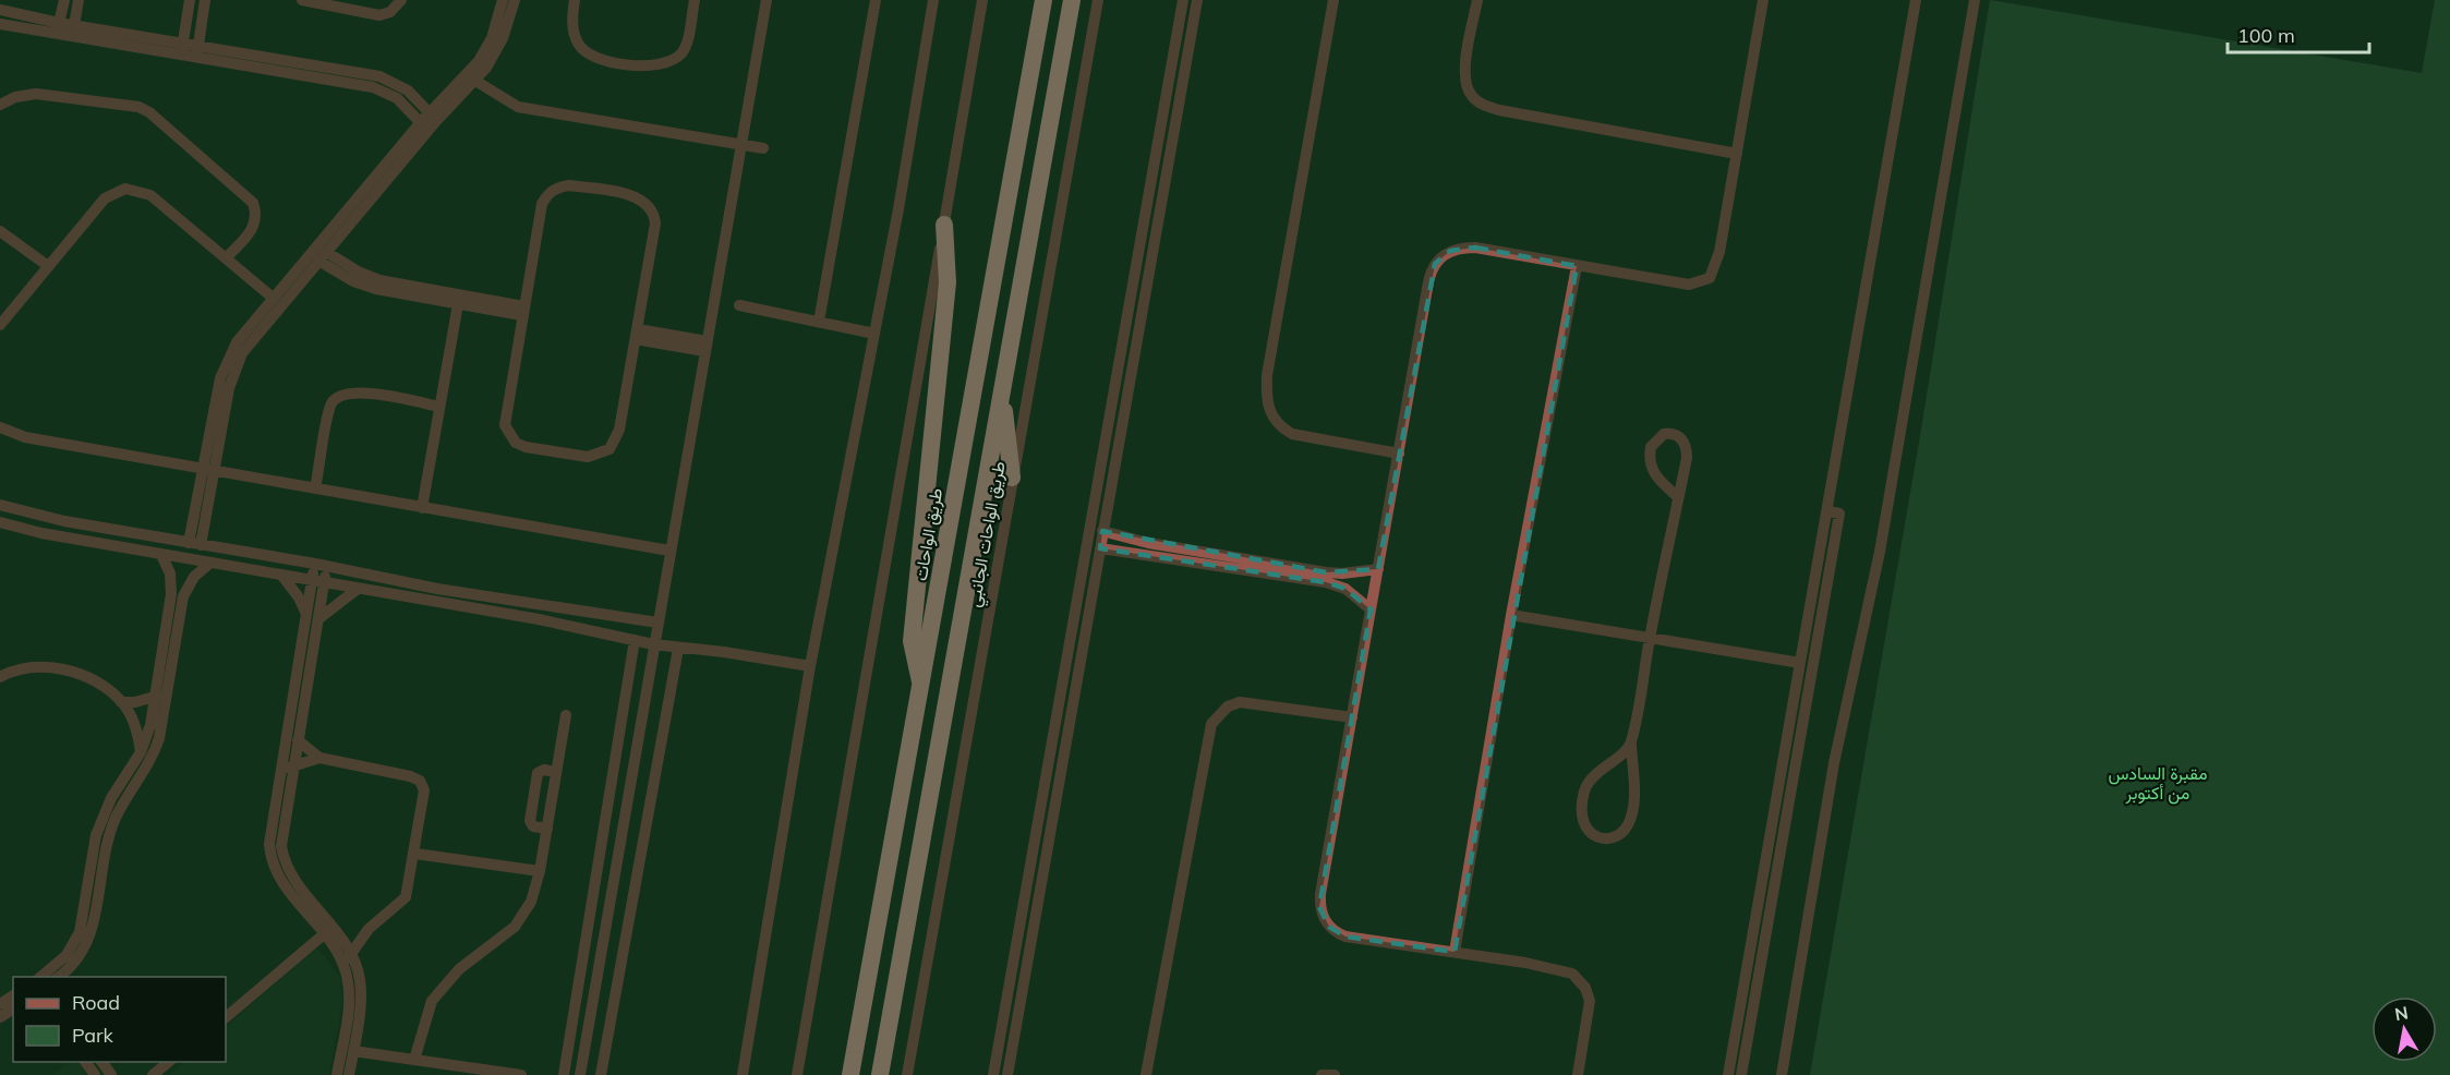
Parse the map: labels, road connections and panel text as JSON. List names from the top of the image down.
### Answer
{
  "streets": {
    "highway": ["طريق الواحات"],
    "street": ["طريق الواحات الجانبي"]
  },
  "parks": ["مقبرة السادس من أكتوبر"],
  "legend": ["Road", "Park"],
  "scale_bar": "100 m",
  "north": "top"
}
